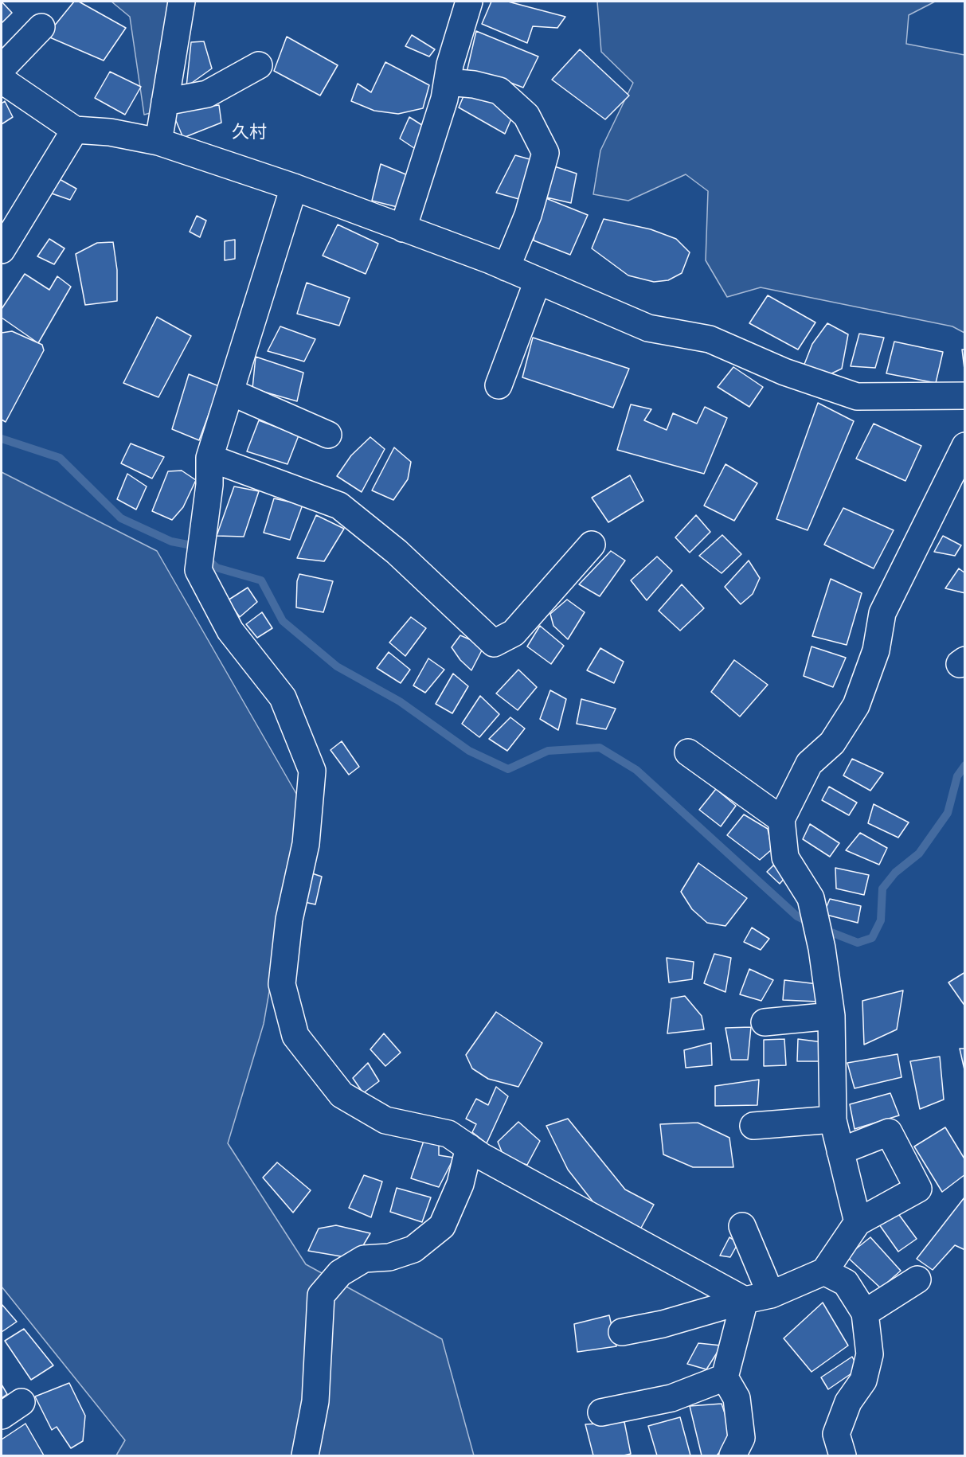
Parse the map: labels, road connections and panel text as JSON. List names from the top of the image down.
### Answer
{
  "districts": ["久村"]
}
